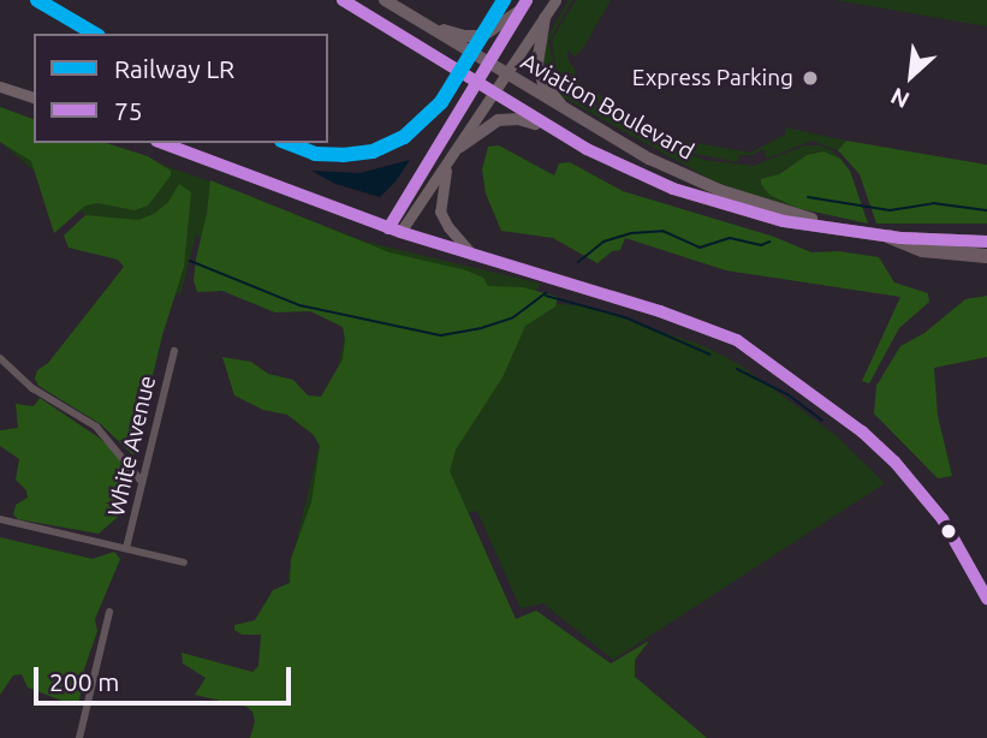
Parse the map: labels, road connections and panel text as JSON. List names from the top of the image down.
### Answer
{
  "streets": {
    "main road": ["Aviation Boulevard"],
    "street": ["White Avenue"]
  },
  "places": ["Express Parking"],
  "lines": ["rail line LR", "transit line 75"],
  "legend": ["Railway LR", "75"],
  "scale_bar": "200 m",
  "north": "bottom left"
}
